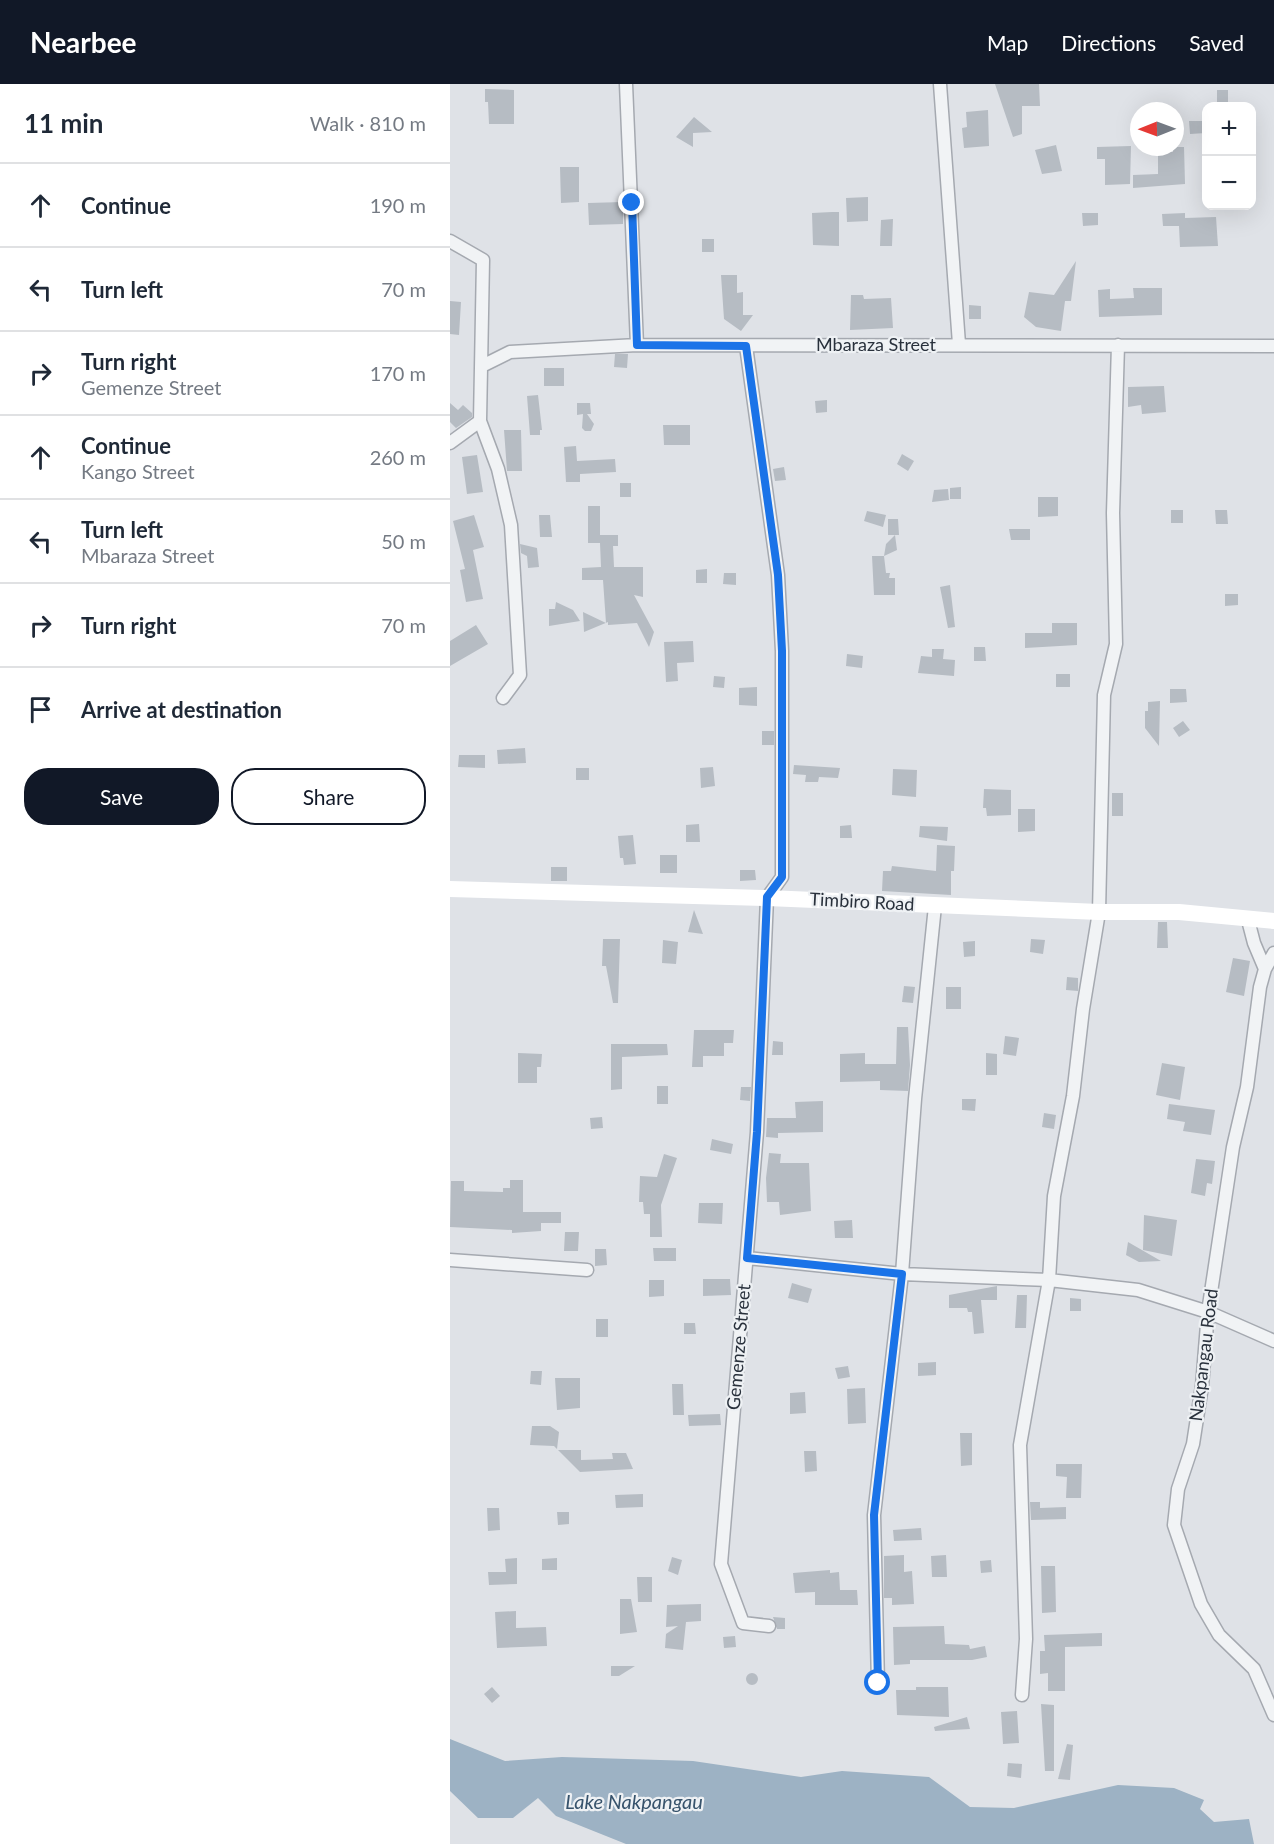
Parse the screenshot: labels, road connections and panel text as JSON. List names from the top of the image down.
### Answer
{
  "streets": {
    "main road": ["Timbiro Road"],
    "street": ["Mbaraza Street", "Gemenze Street", "Nakpangau Road"]
  },
  "crossings": [
    ["Timbiro Road", "Gemenze Street"]
  ],
  "water": ["Lake Nakpangau"],
  "north": "left",
  "page": {
    "header": "Nearbee",
    "nav": ["Map", "Directions", "Saved"],
    "heading": ["11 min", "Walk · 810 m"],
    "map_buttons": ["+", "−"],
    "list": [
      ["Continue", "190 m"],
      ["Turn left", "70 m"],
      ["Turn right", "Gemenze Street", "170 m"],
      ["Continue", "Kango Street", "260 m"],
      ["Turn left", "Mbaraza Street", "50 m"],
      ["Turn right", "70 m"],
      "Arrive at destination"
    ],
    "buttons": ["Save", "Share"]
  }
}
